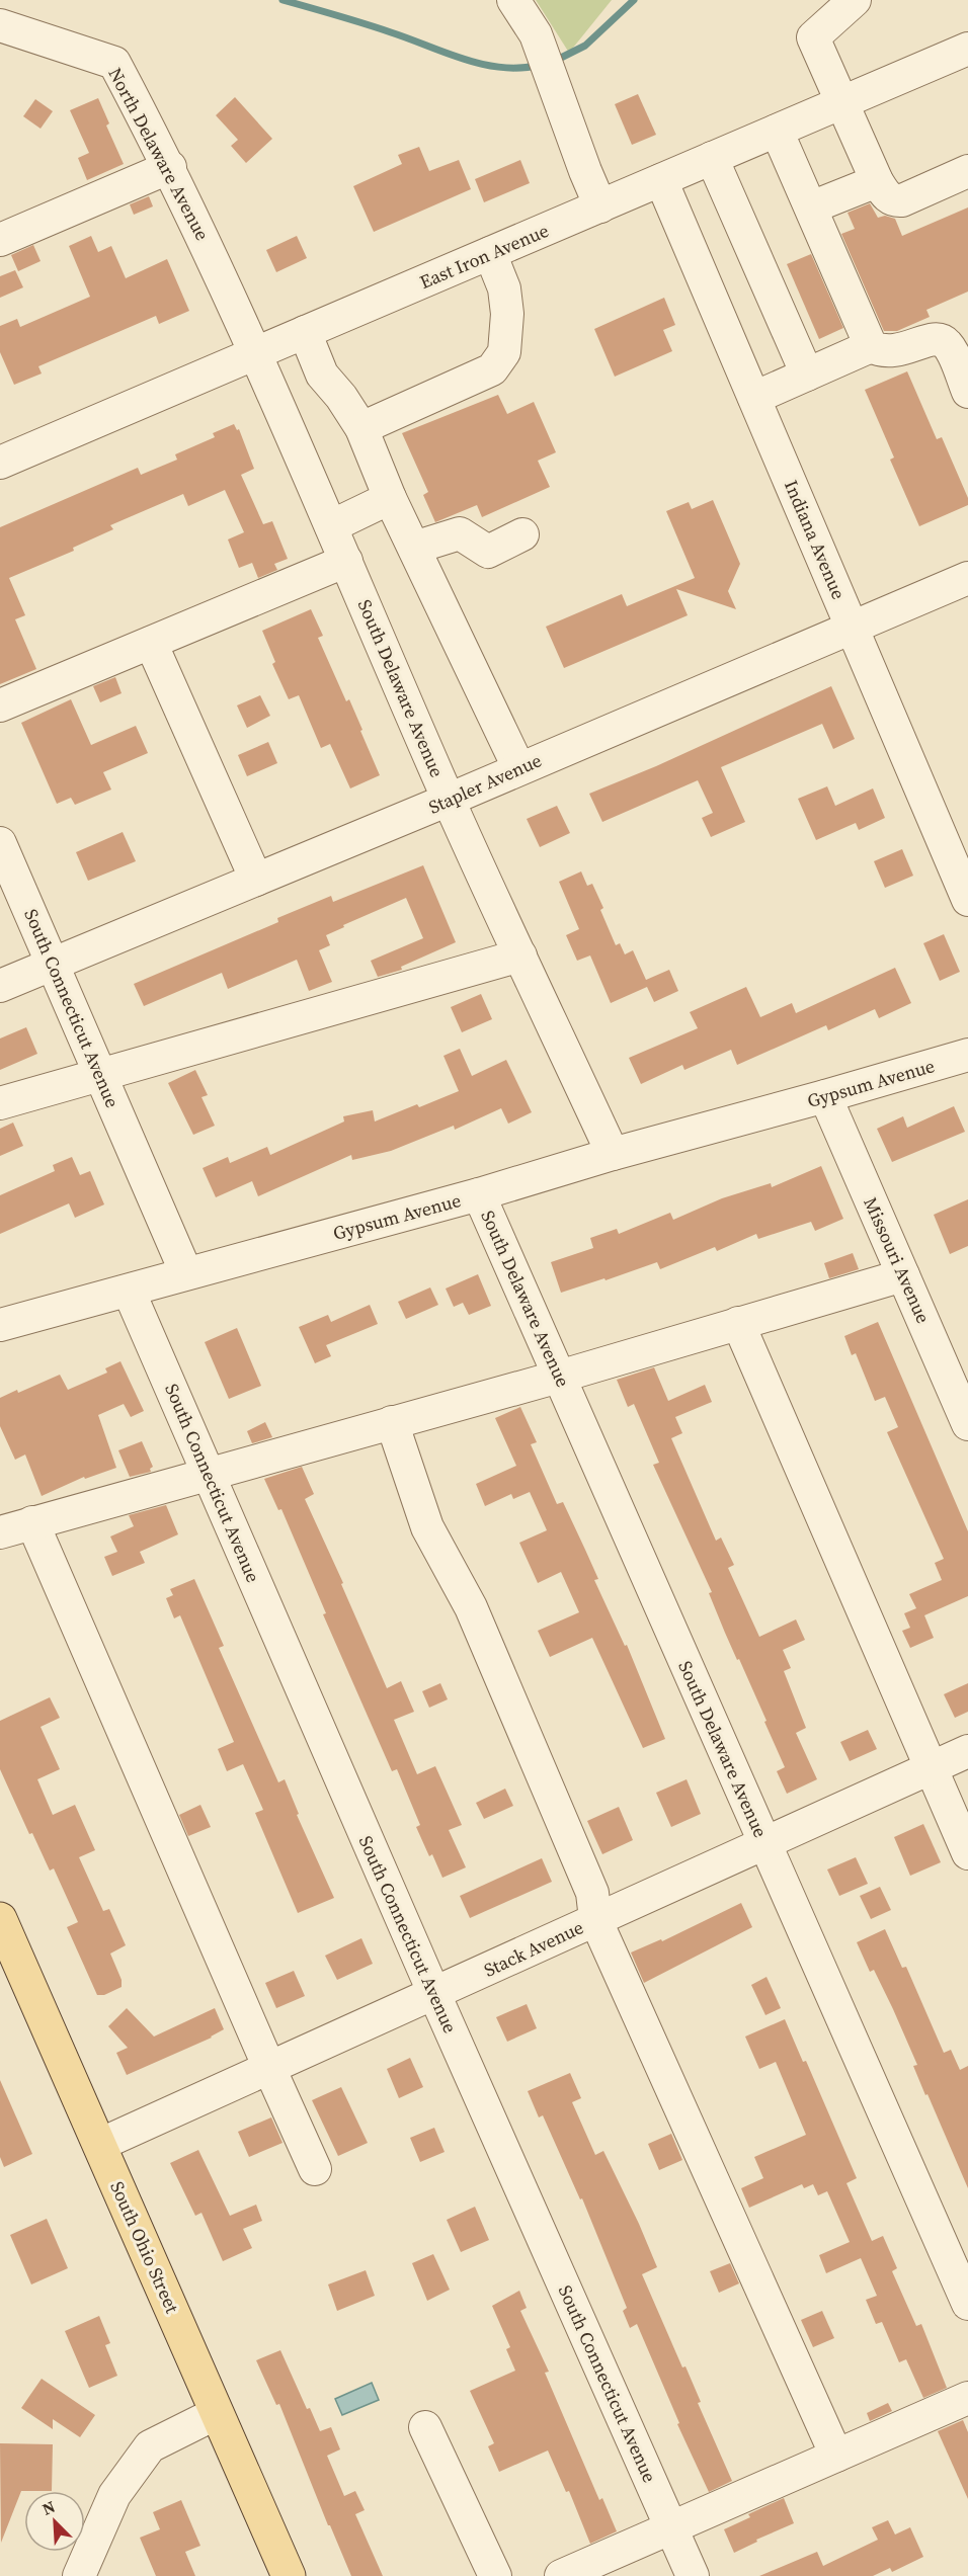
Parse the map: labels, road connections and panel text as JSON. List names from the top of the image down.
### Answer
{
  "streets": {
    "main road": ["South Ohio Street"],
    "street": [
      "North Delaware Avenue",
      "East Iron Avenue",
      "Indiana Avenue",
      "South Delaware Avenue",
      "Stapler Avenue",
      "South Connecticut Avenue",
      "Gypsum Avenue",
      "Missouri Avenue",
      "Stack Avenue"
    ]
  },
  "crossings": [
    ["North Delaware Avenue", "East Iron Avenue"],
    ["North Delaware Avenue", "South Delaware Avenue"],
    ["East Iron Avenue", "Indiana Avenue"],
    ["East Iron Avenue", "South Delaware Avenue"],
    ["Indiana Avenue", "Stapler Avenue"],
    ["South Delaware Avenue", "Stapler Avenue"],
    ["South Delaware Avenue", "Gypsum Avenue"],
    ["South Delaware Avenue", "Stack Avenue"],
    ["Stapler Avenue", "South Connecticut Avenue"],
    ["South Connecticut Avenue", "Gypsum Avenue"],
    ["South Connecticut Avenue", "Stack Avenue"],
    ["Gypsum Avenue", "Missouri Avenue"],
    ["Stack Avenue", "South Ohio Street"]
  ],
  "north": "top left"
}
